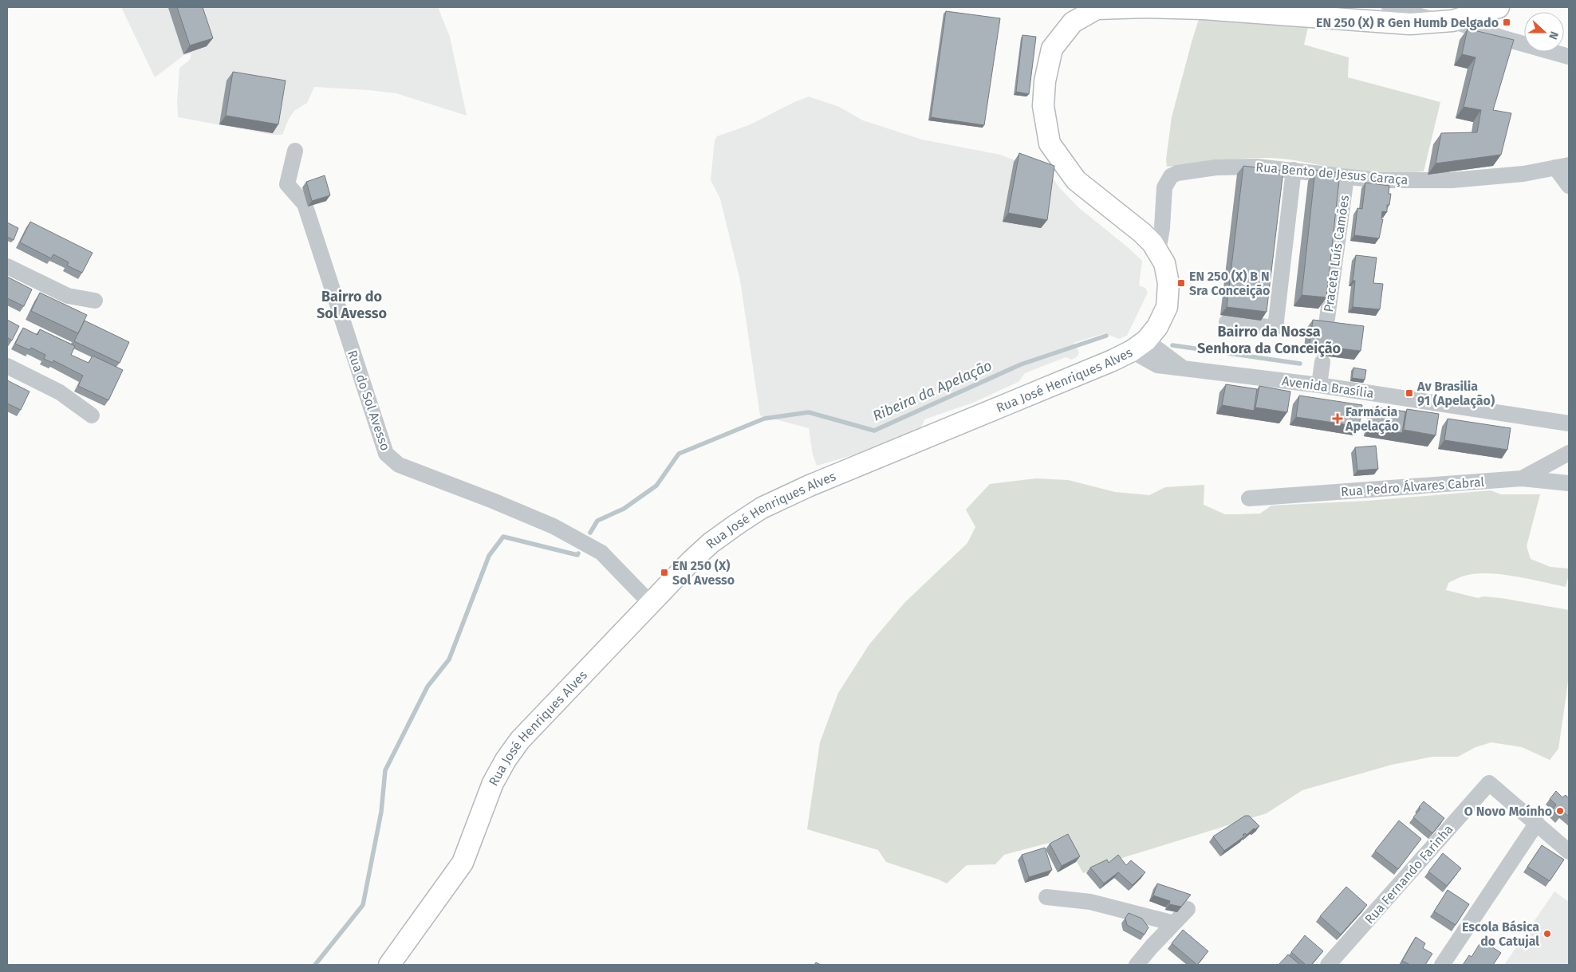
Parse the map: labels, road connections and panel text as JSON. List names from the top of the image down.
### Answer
{
  "streets": {
    "main road": ["Rua José Henriques Alves"],
    "street": [
      "Rua Bento de Jesus Caraça",
      "Praceta Luís Camões",
      "Avenida Brasília",
      "Rua do Sol Avesso",
      "Rua Pedro Álvares Cabral",
      "Rua Fernando Farinha"
    ]
  },
  "crossings": [
    ["Rua Bento de Jesus Caraça", "Praceta Luís Camões"],
    ["Rua José Henriques Alves", "Avenida Brasília"],
    ["Rua José Henriques Alves", "Rua do Sol Avesso"]
  ],
  "districts": ["Bairro do Sol Avesso", "Bairro da Nossa Senhora da Conceição"],
  "water": ["Ribeira da Apelação"],
  "places": {
    "transit": [
      "EN 250 (X) R Gen Humb Delgado",
      "EN 250 (X) B N Sra Conceição",
      "Av Brasilia 91 (Apelação)",
      "EN 250 (X) Sol Avesso"
    ],
    "health": ["Farmácia Apelação"],
    "other": ["O Novo Moínho", "Escola Básica do Catujal"]
  },
  "north": "right"
}
